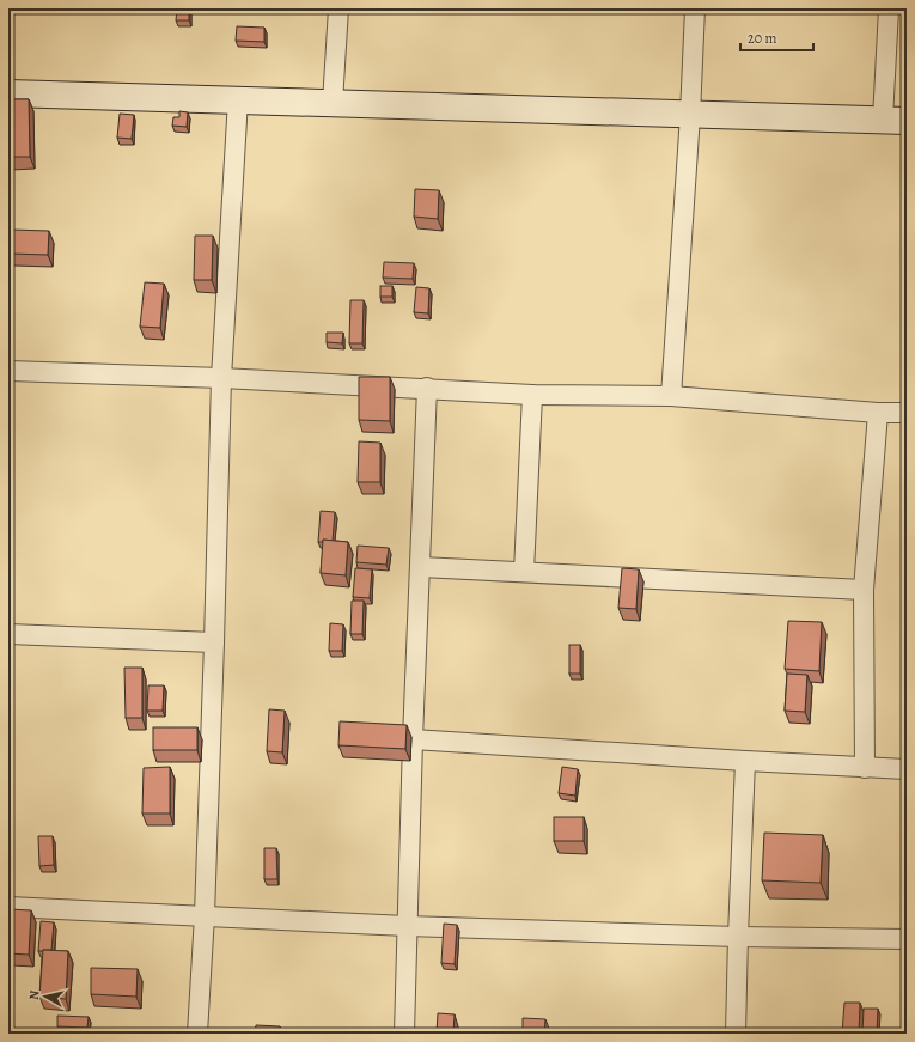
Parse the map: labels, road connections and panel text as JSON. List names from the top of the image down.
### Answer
{
  "scale_bar": "20 m",
  "north": "left"
}
